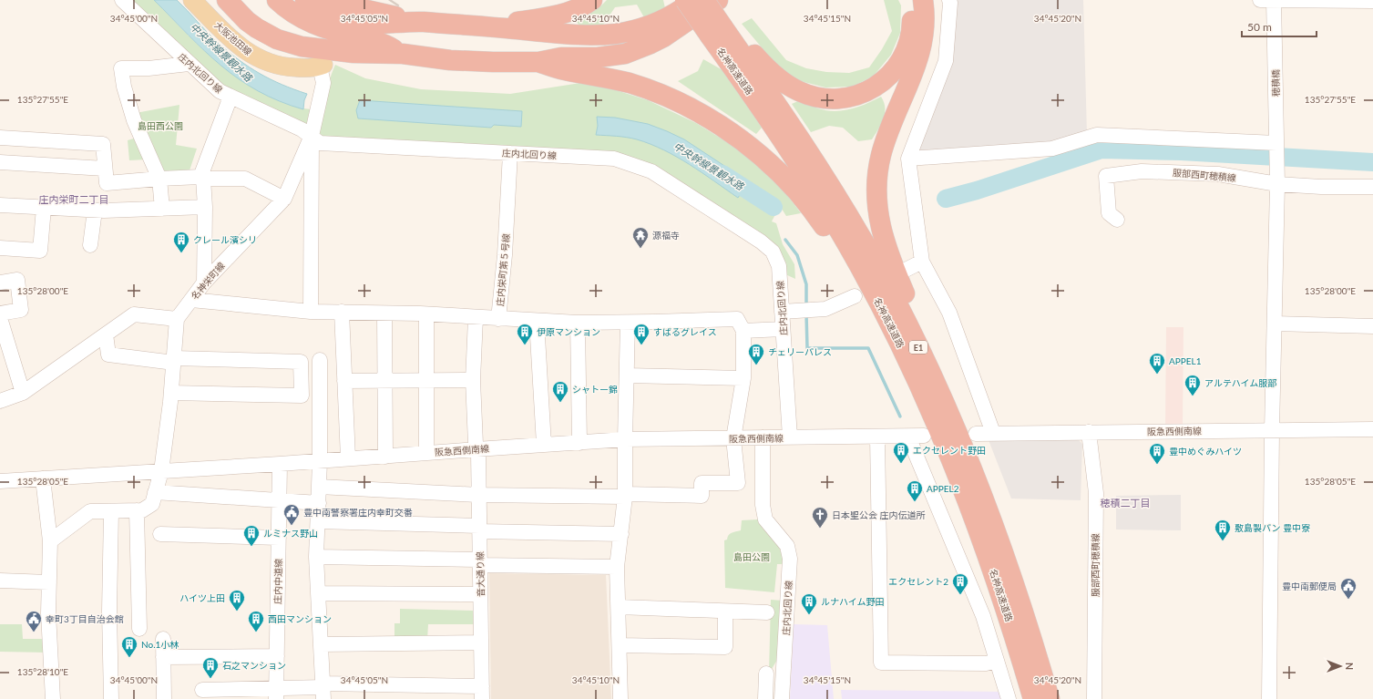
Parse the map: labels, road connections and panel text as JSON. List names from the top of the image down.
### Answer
{
  "streets": {
    "highway": ["名神高速道路", "E1"],
    "main road": ["大阪池田線"],
    "street": [
      "庄内北回り線",
      "穂積橋",
      "服部西町穂積線",
      "庄内栄町第５号線",
      "名神栄町線",
      "阪急西側南線",
      "音大通り線",
      "庄内中道線"
    ]
  },
  "crossings": [
    ["大阪池田線", "名神栄町線"],
    ["庄内北回り線", "庄内栄町第５号線"],
    ["庄内北回り線", "名神栄町線"],
    ["庄内北回り線", "阪急西側南線"],
    ["穂積橋", "服部西町穂積線"],
    ["穂積橋", "阪急西側南線"],
    ["服部西町穂積線", "阪急西側南線"],
    ["庄内栄町第５号線", "名神栄町線"],
    ["阪急西側南線", "音大通り線"],
    ["阪急西側南線", "庄内中道線"]
  ],
  "districts": ["庄内栄町二丁目", "穂積二丁目"],
  "water": ["中央幹線景観水路"],
  "parks": ["島田西公園", "島田公園"],
  "places": {
    "temple": ["源福寺"],
    "building": [
      "クレール濱シリ",
      "伊原マンション",
      "すばるグレイス",
      "チェリーパレス",
      "APPEL1",
      "アルテハイム服部",
      "シャトー錦",
      "エクセレント野田",
      "豊中めぐみハイツ",
      "APPEL2",
      "敷島製パン 豊中寮",
      "ルミナス野山",
      "エクセレント2",
      "ハイツ上田",
      "ルナハイム野田",
      "西田マンション",
      "No.1小林",
      "石之マンション"
    ],
    "public building": ["豊中南警察署庄内幸町交番", "豊中南郵便局", "幸町3丁目自治会館"],
    "church": ["日本聖公会 庄内伝道所"]
  },
  "scale_bar": "50 m",
  "north": "right",
  "coordinates": [
    "34°45'00\"N",
    "34°45'05\"N",
    "34°45'10\"N",
    "34°45'15\"N",
    "34°45'20\"N",
    "135°27'55\"E",
    "135°28'00\"E",
    "135°28'05\"E",
    "135°28'10\"E"
  ]
}
